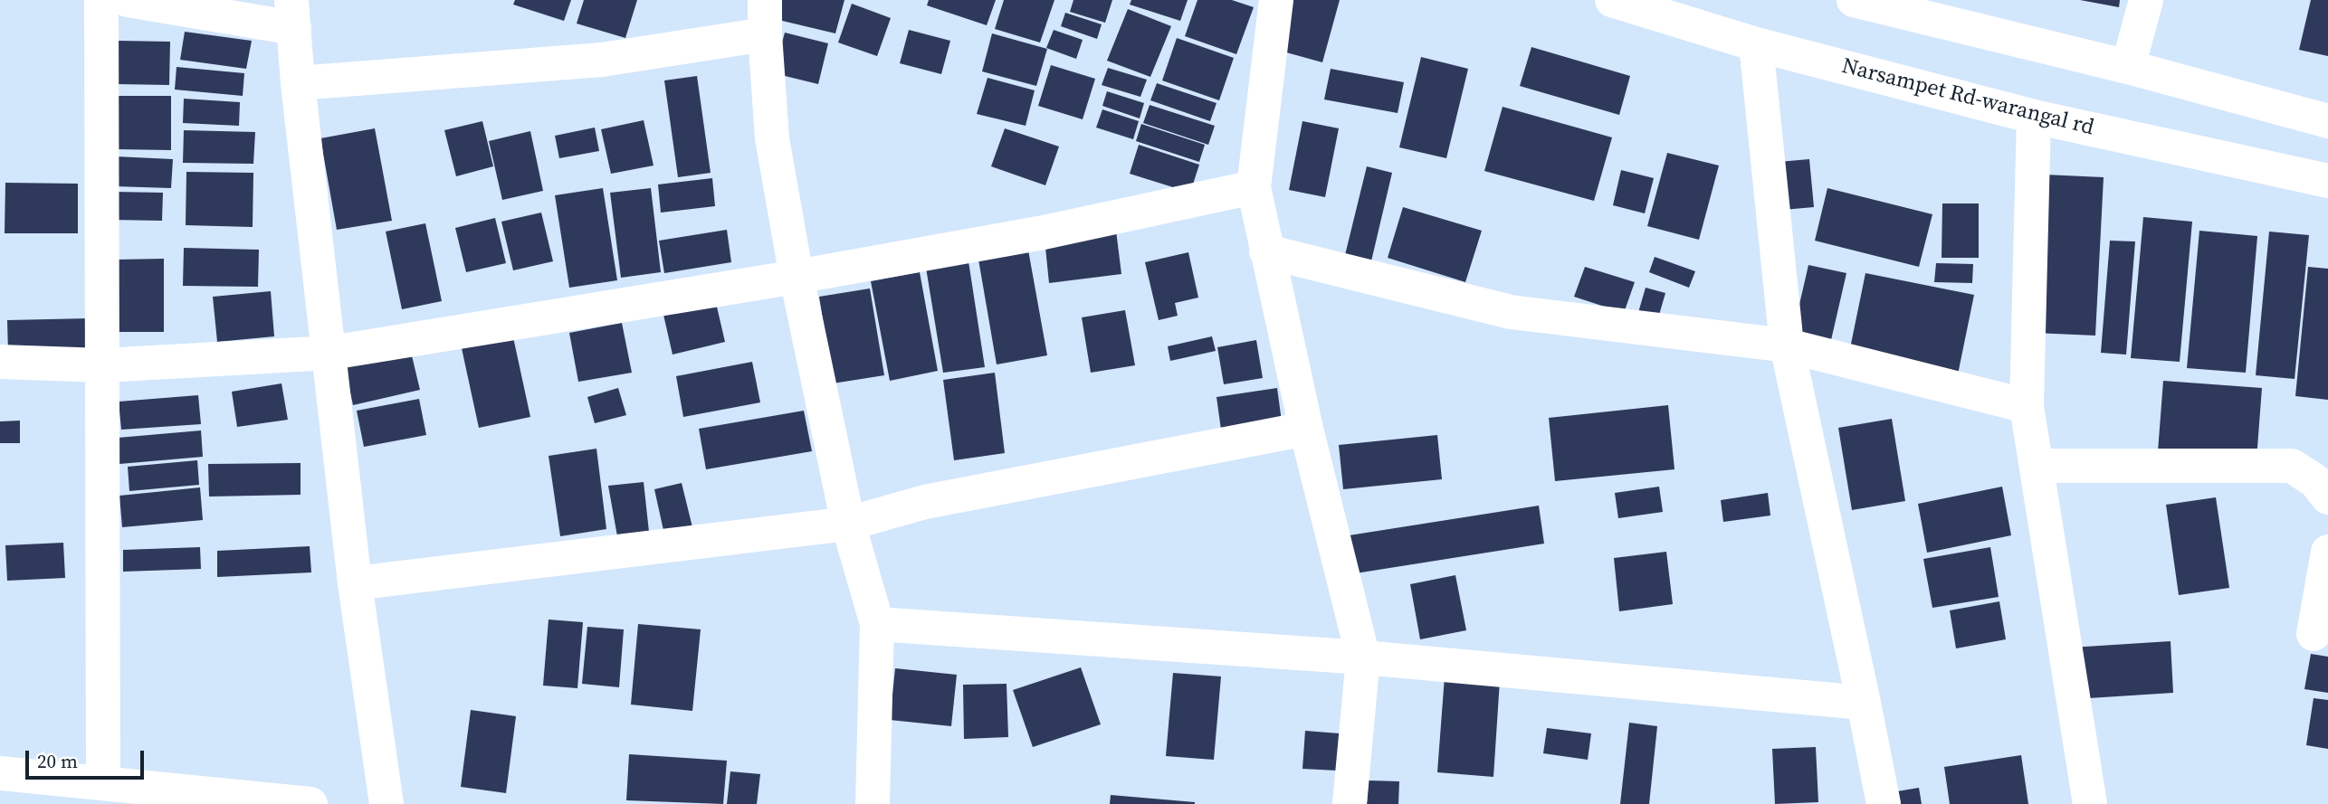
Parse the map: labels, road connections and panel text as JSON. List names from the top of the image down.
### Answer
{
  "streets": {
    "street": ["Narsampet Rd-warangal rd"]
  },
  "scale_bar": "20 m"
}
